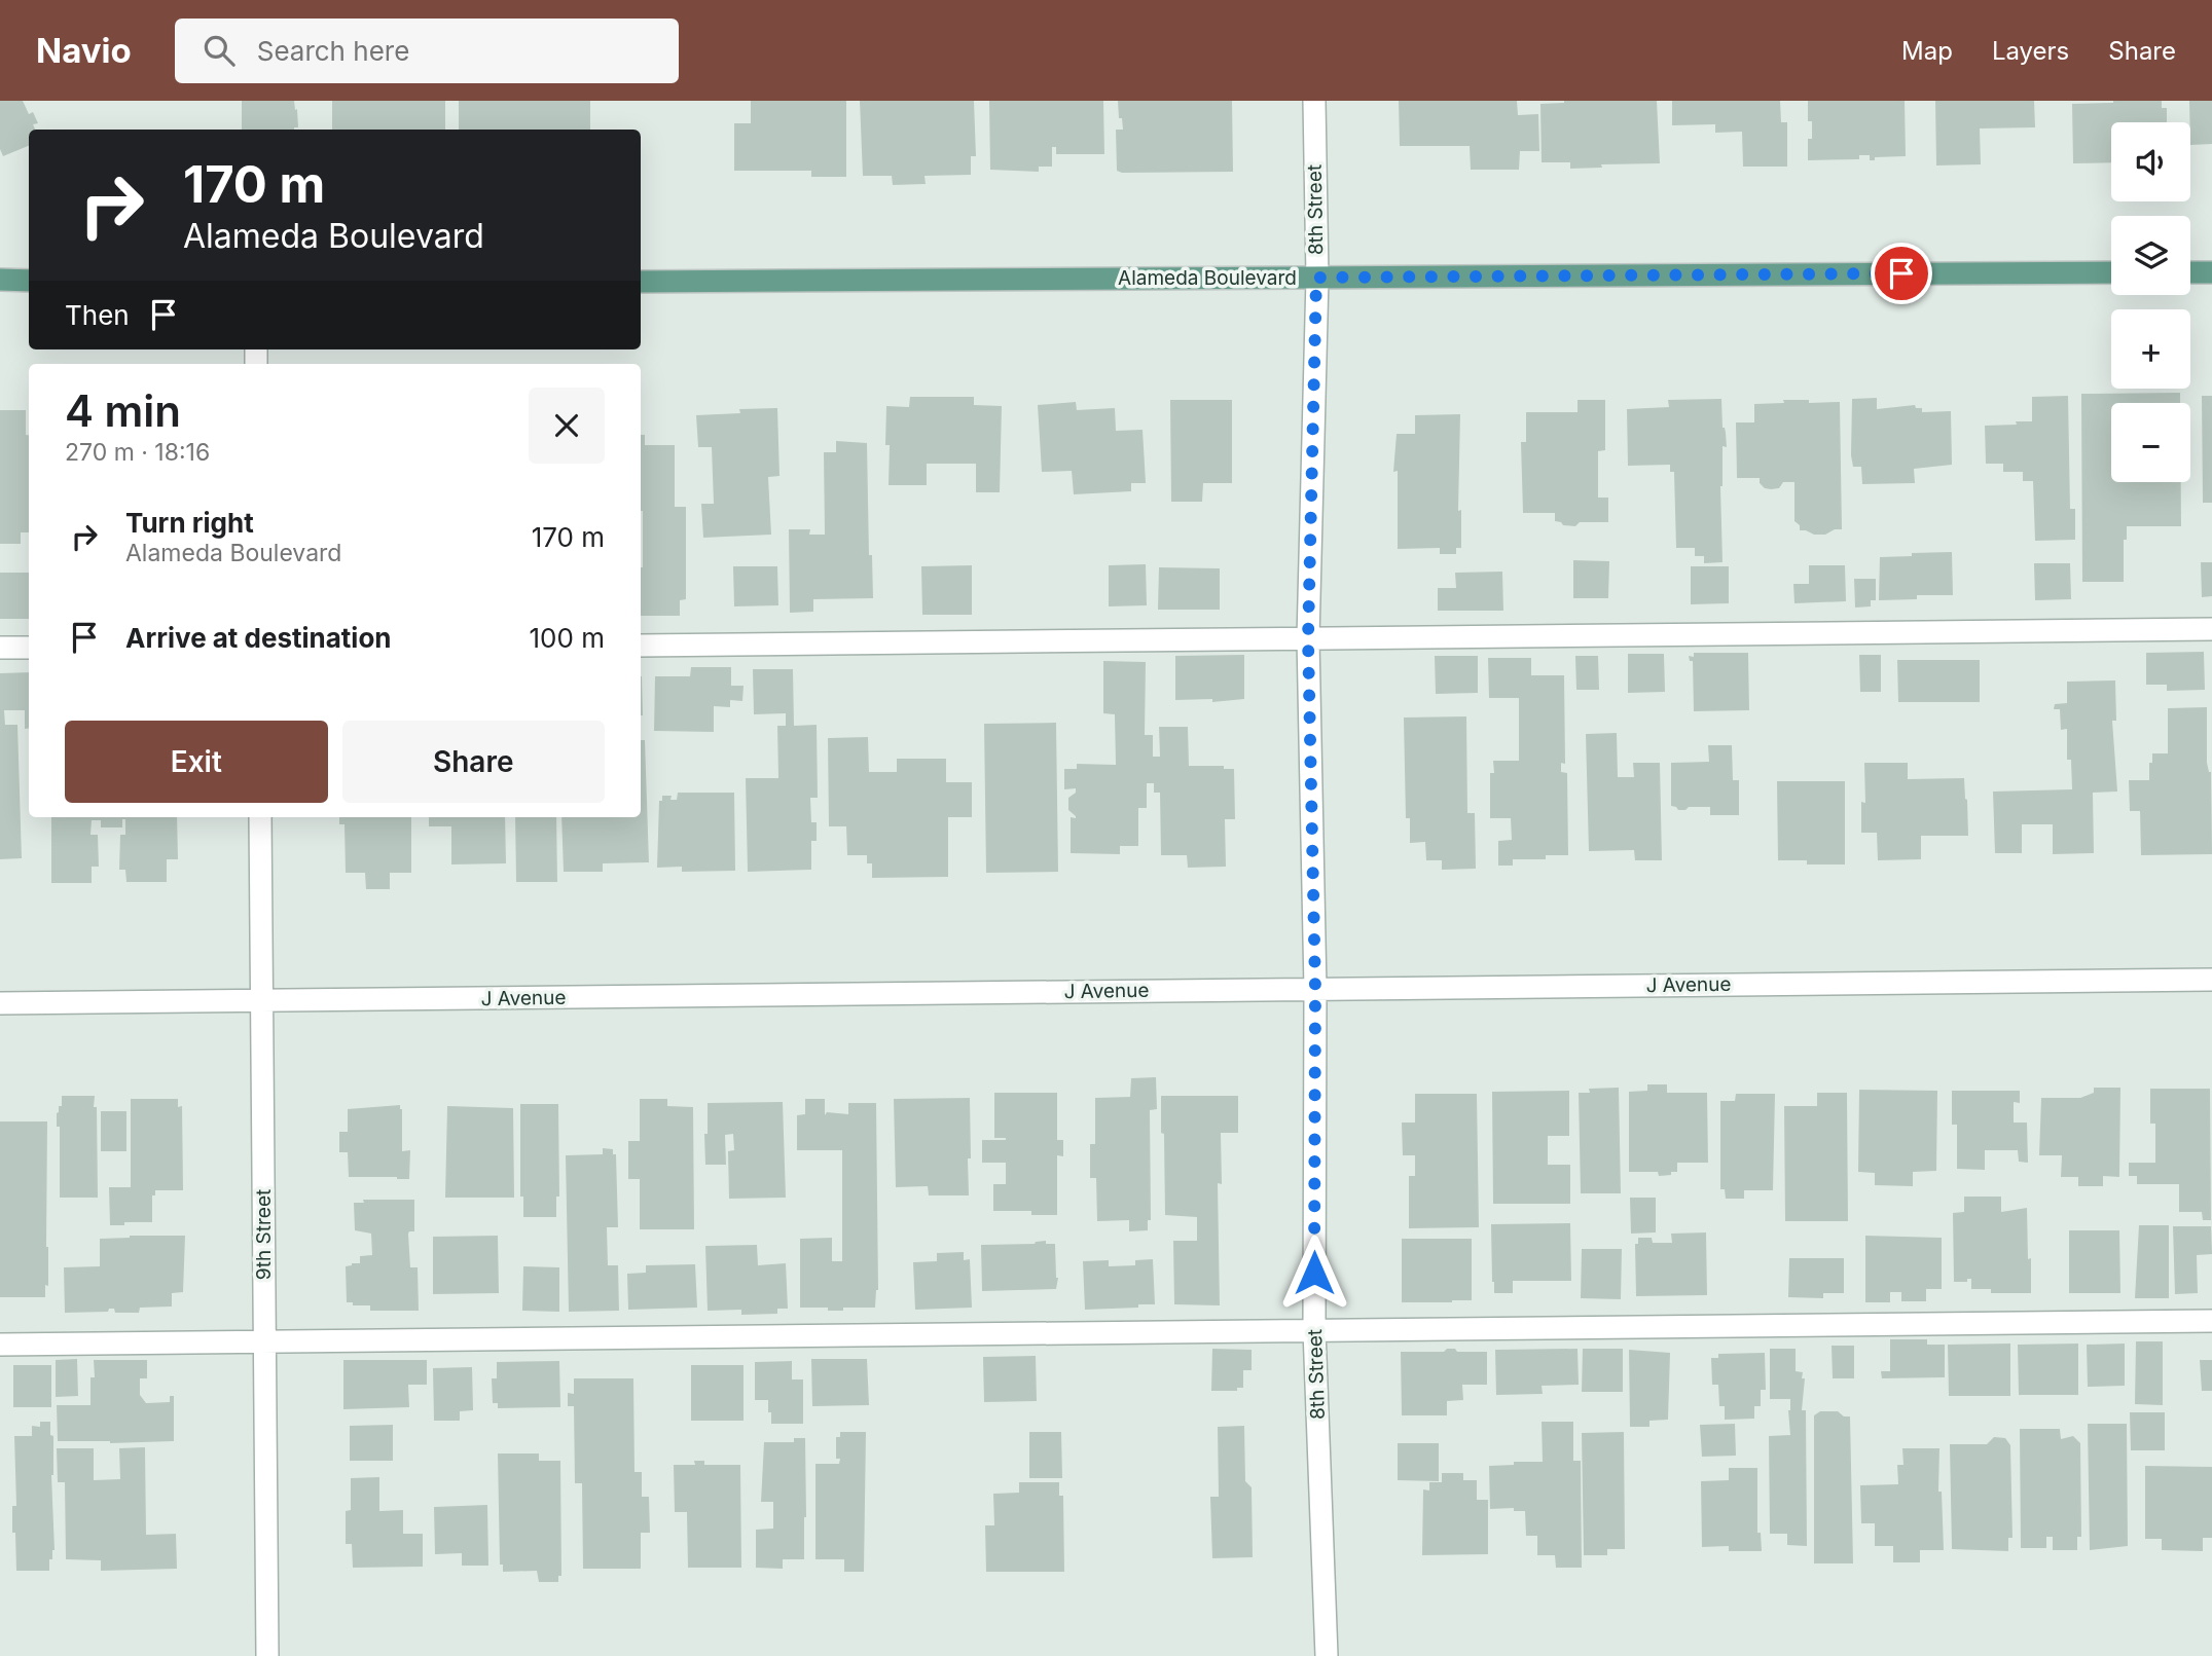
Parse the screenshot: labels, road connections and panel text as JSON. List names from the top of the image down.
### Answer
{
  "streets": {
    "main road": ["Alameda Boulevard"],
    "street": ["8th Street", "J Avenue", "9th Street"]
  },
  "crossings": [
    ["8th Street", "Alameda Boulevard"],
    ["8th Street", "J Avenue"],
    ["J Avenue", "9th Street"]
  ],
  "page": {
    "header": "Navio",
    "search": "Search here",
    "nav": ["Map", "Layers", "Share"],
    "map_buttons": ["+", "−"],
    "turn": ["170 m", "Alameda Boulevard"],
    "then": "Then",
    "heading": ["4 min", "270 m · 18:16"],
    "list": [
      {
        "name": "Turn right",
        "note": "Alameda Boulevard",
        "value": "170 m"
      },
      {
        "name": "Arrive at destination",
        "value": "100 m"
      }
    ],
    "buttons": ["Exit", "Share"]
  }
}
